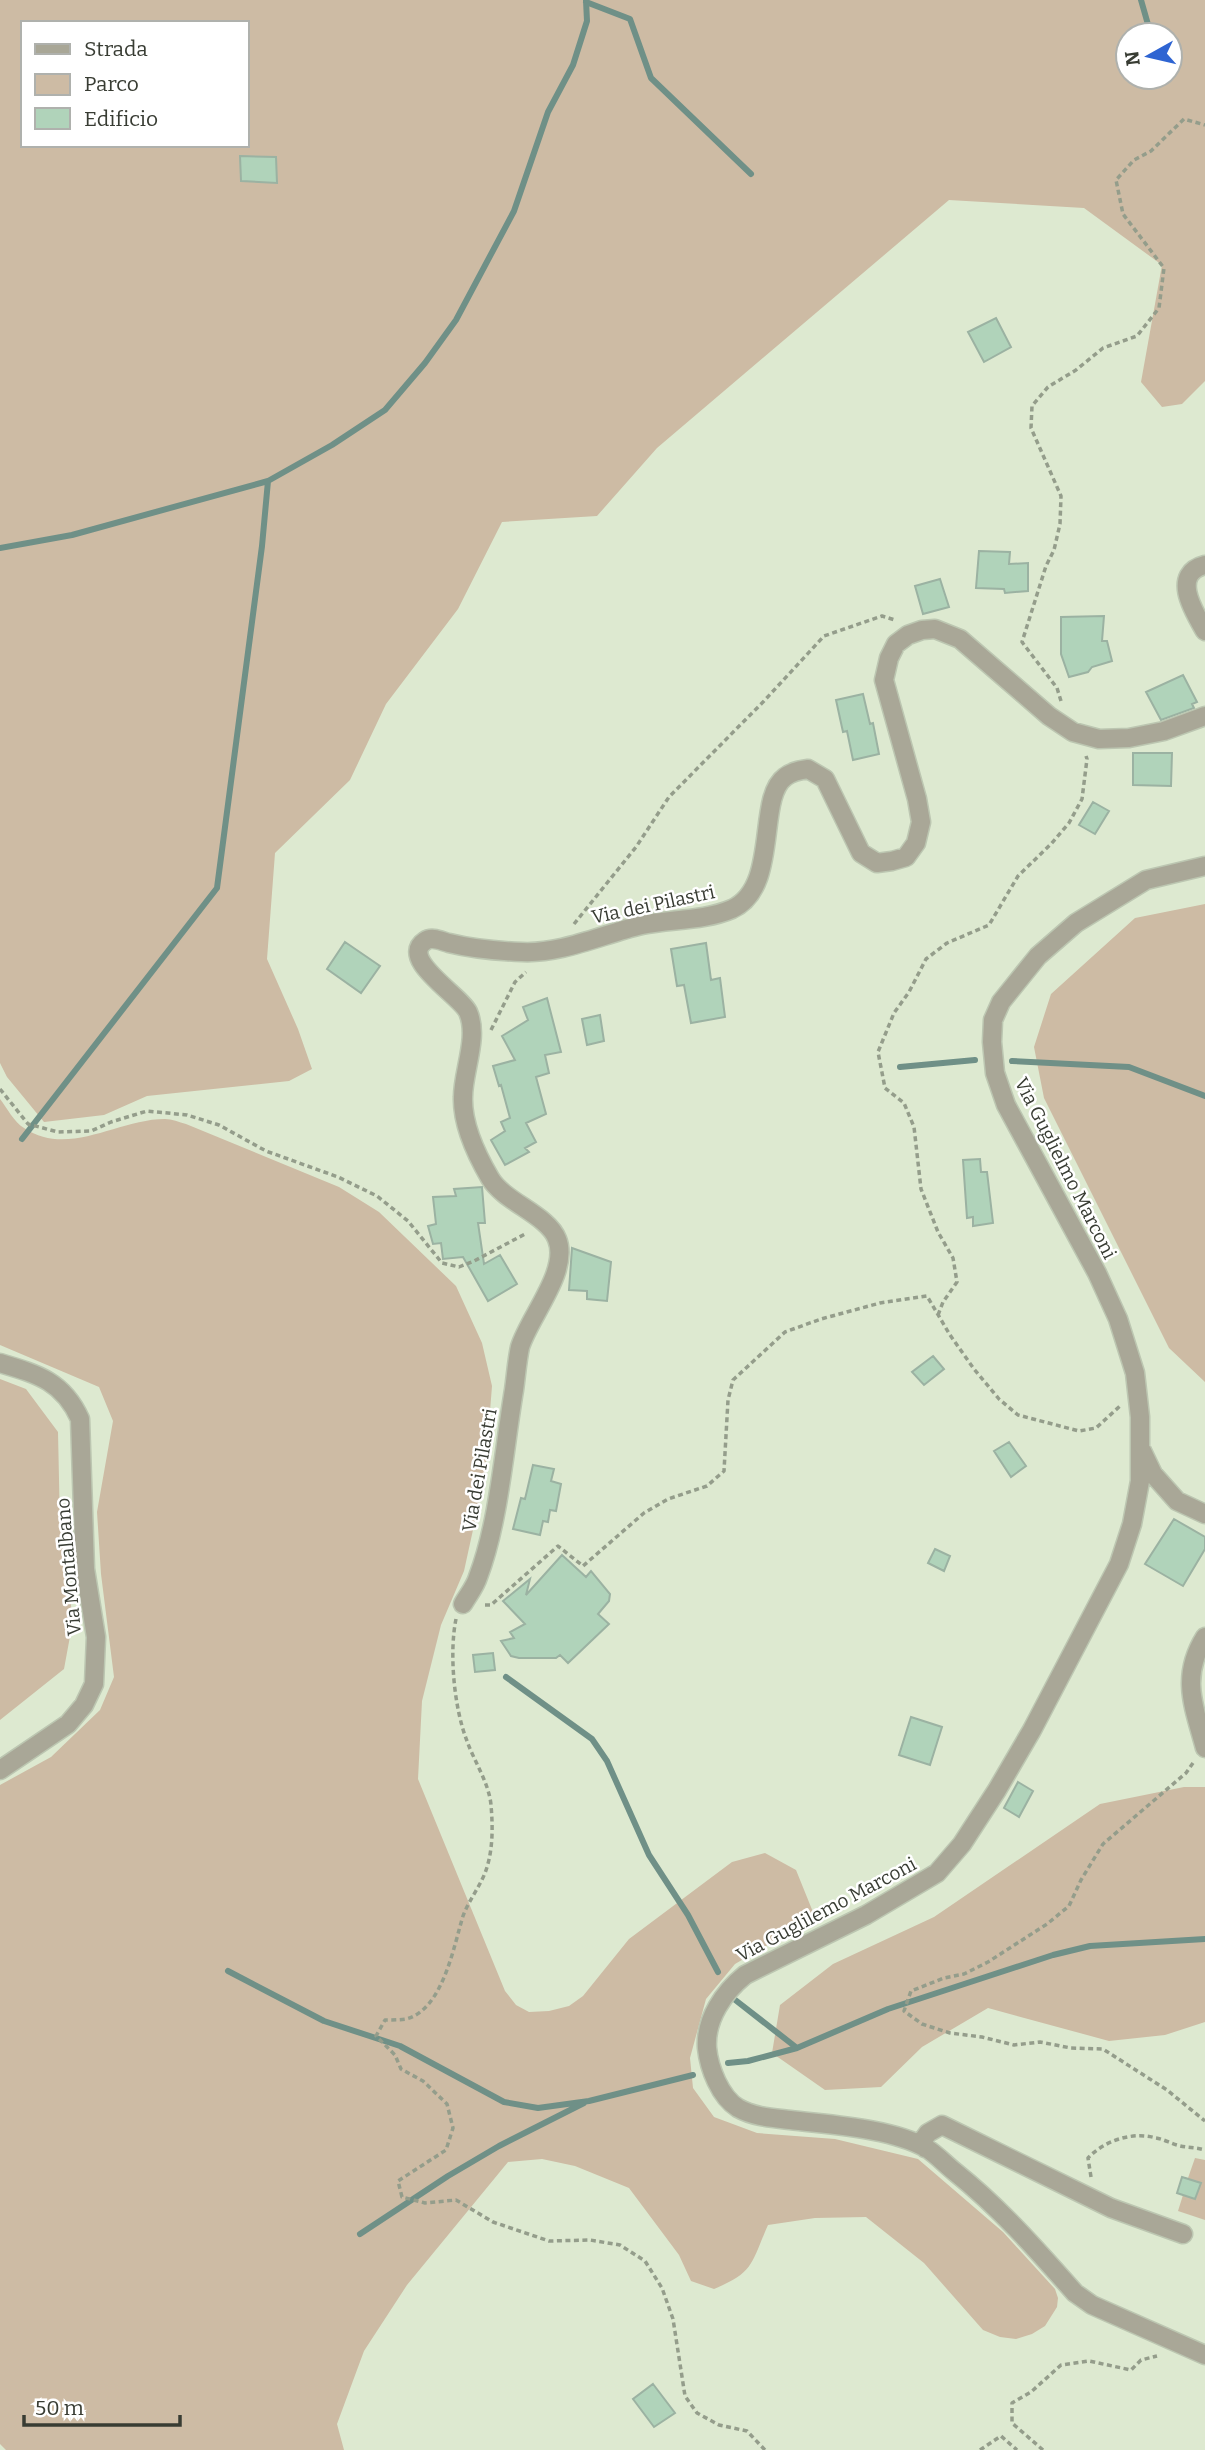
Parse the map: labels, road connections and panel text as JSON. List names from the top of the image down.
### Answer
{
  "streets": {
    "street": [
      "Via dei Pilastri",
      "Via Guglielmo Marconi",
      "Via Montalbano",
      "Via Guglilemo Marconi"
    ]
  },
  "crossings": [
    ["Via Guglielmo Marconi", "Via Guglilemo Marconi"]
  ],
  "legend": ["Strada", "Parco", "Edificio"],
  "scale_bar": "50 m",
  "north": "left"
}
